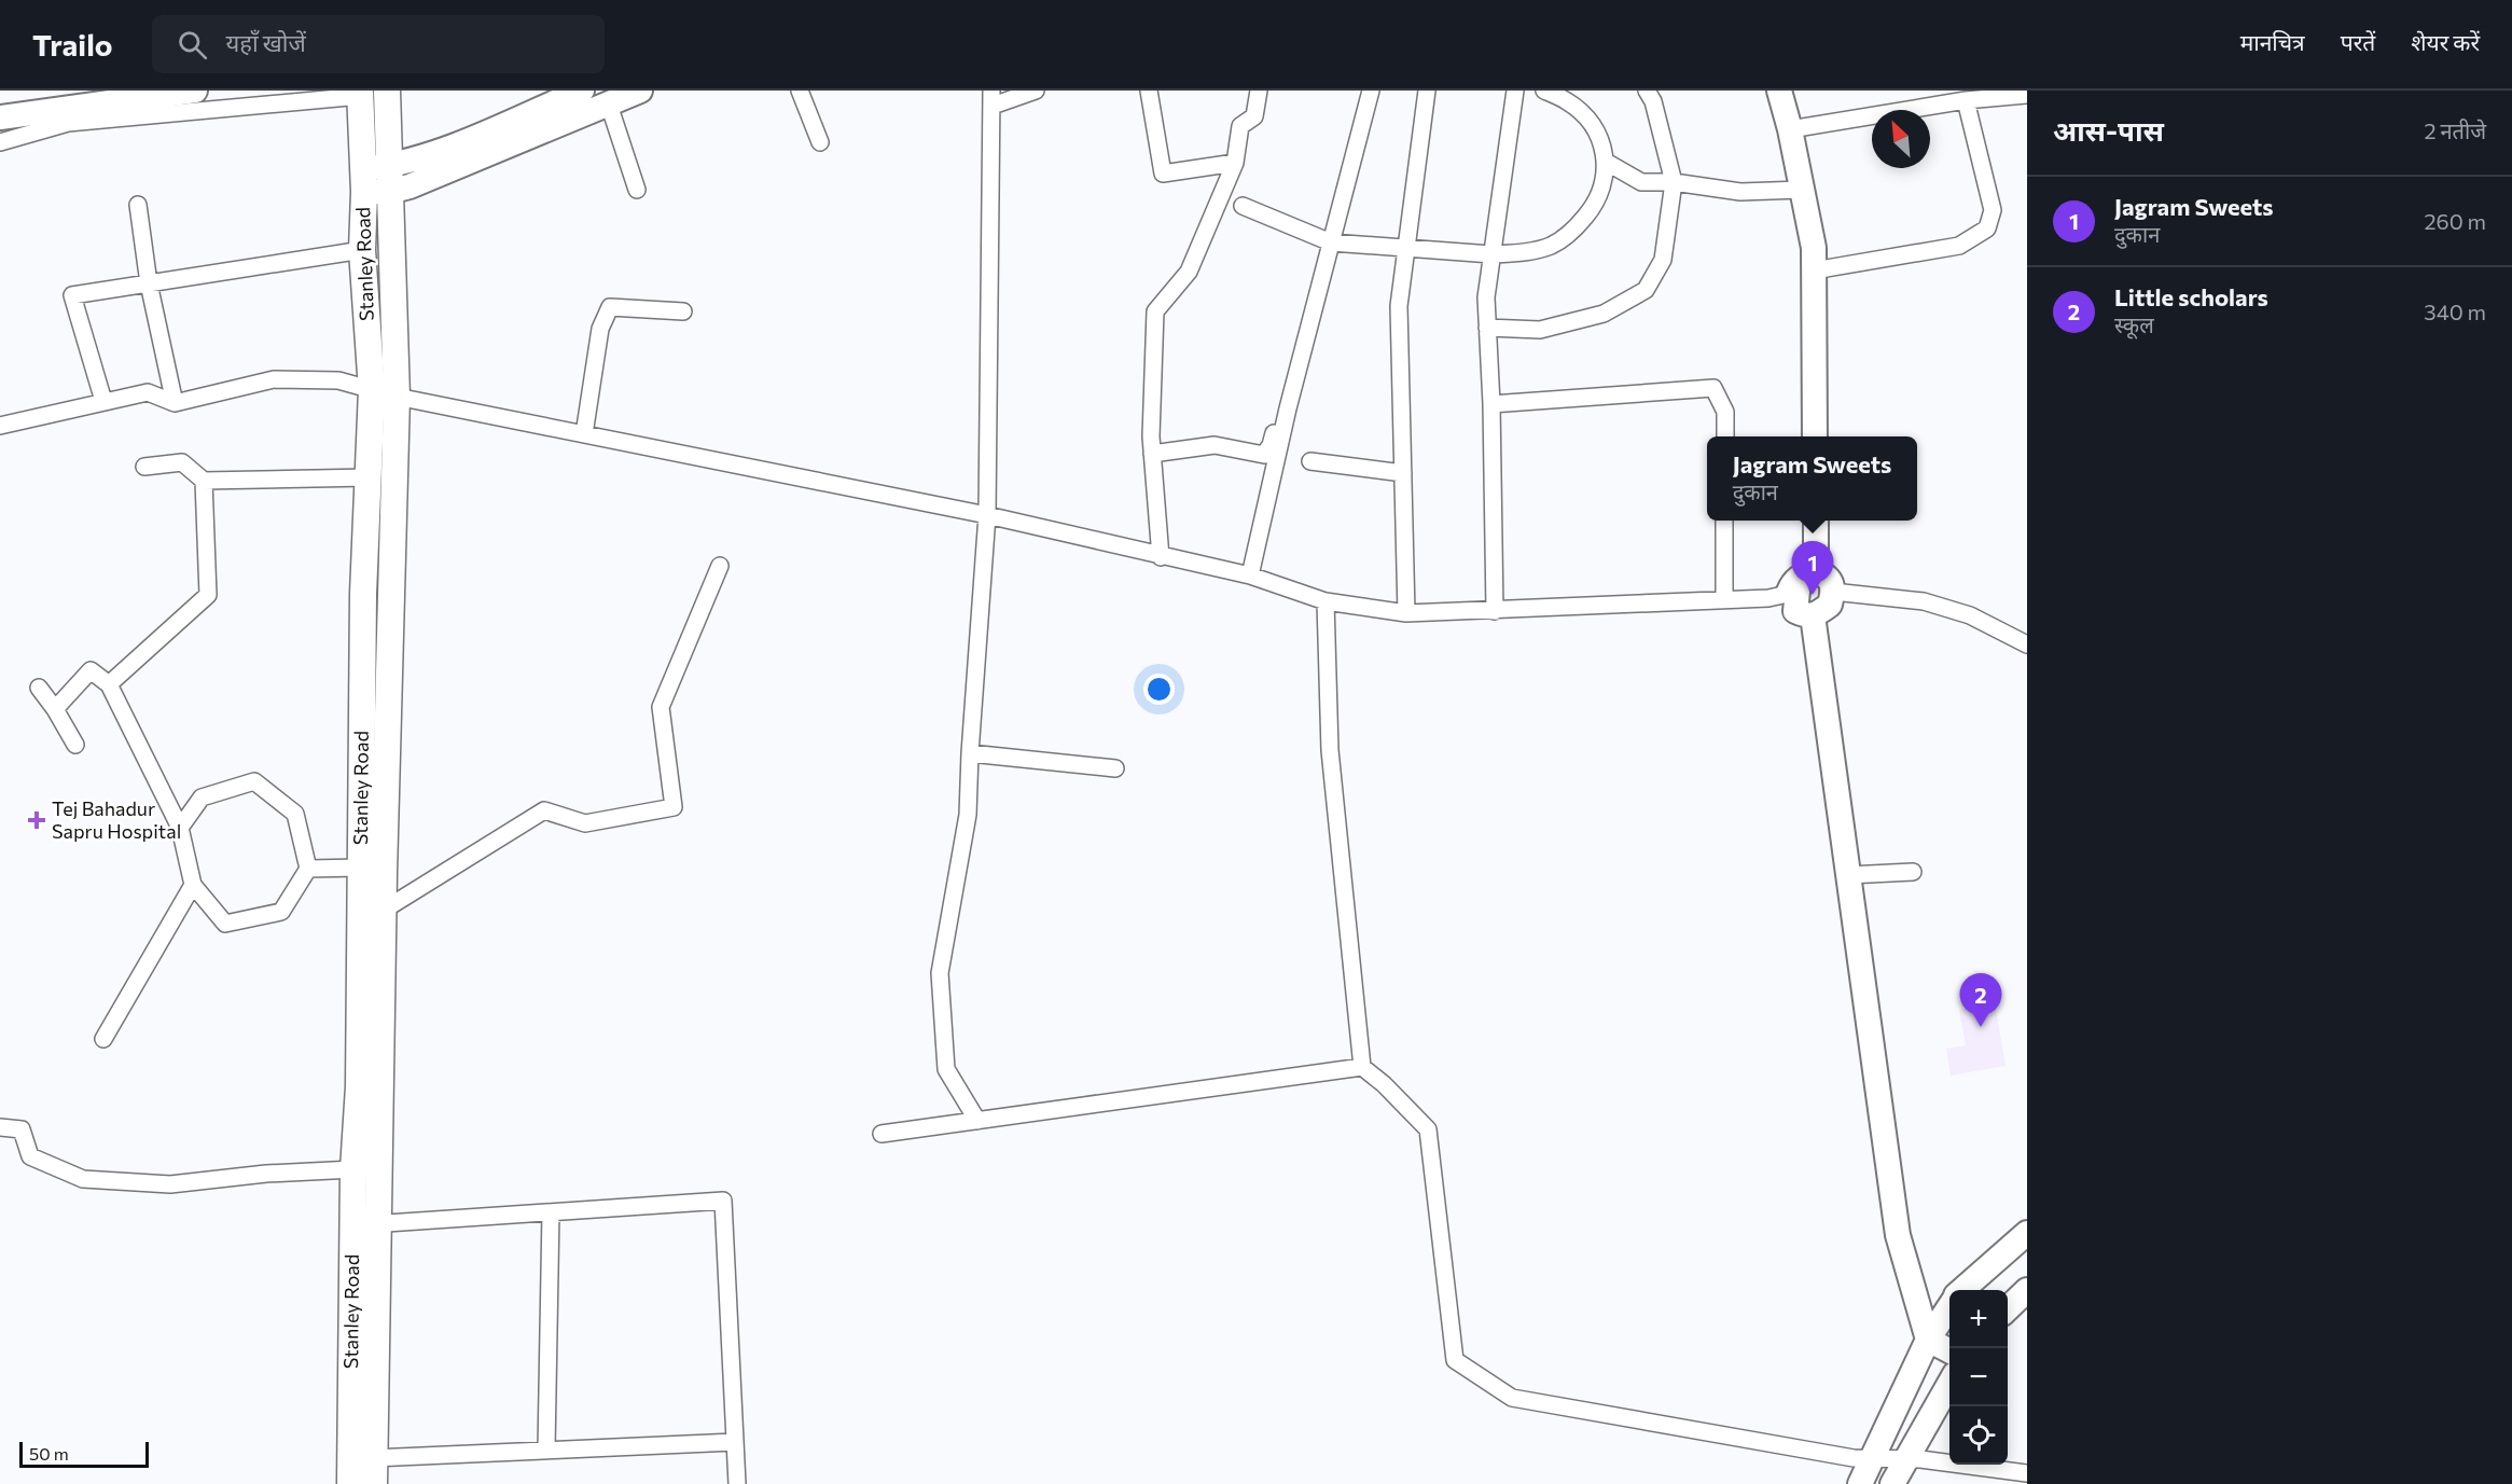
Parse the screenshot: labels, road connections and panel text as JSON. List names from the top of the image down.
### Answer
{
  "streets": {
    "main road": ["Stanley Road"]
  },
  "places": {
    "health": ["Tej Bahadur Sapru Hospital"]
  },
  "scale_bar": "50 m",
  "north": "top left",
  "page": {
    "header": "Trailo",
    "search": "यहाँ खोजें",
    "nav": ["मानचित्र", "परतें", "शेयर करें"],
    "heading": ["आस-पास", "2 नतीजे"],
    "list": [
      {
        "mark": "1",
        "name": "Jagram Sweets",
        "note": "दुकान",
        "value": "260 m"
      },
      {
        "mark": "2",
        "name": "Little scholars",
        "note": "स्कूल",
        "value": "340 m"
      }
    ],
    "popup": ["Jagram Sweets", "दुकान"],
    "pins": ["1", "2"],
    "map_buttons": ["+", "−"],
    "scale": "50 m"
  }
}
